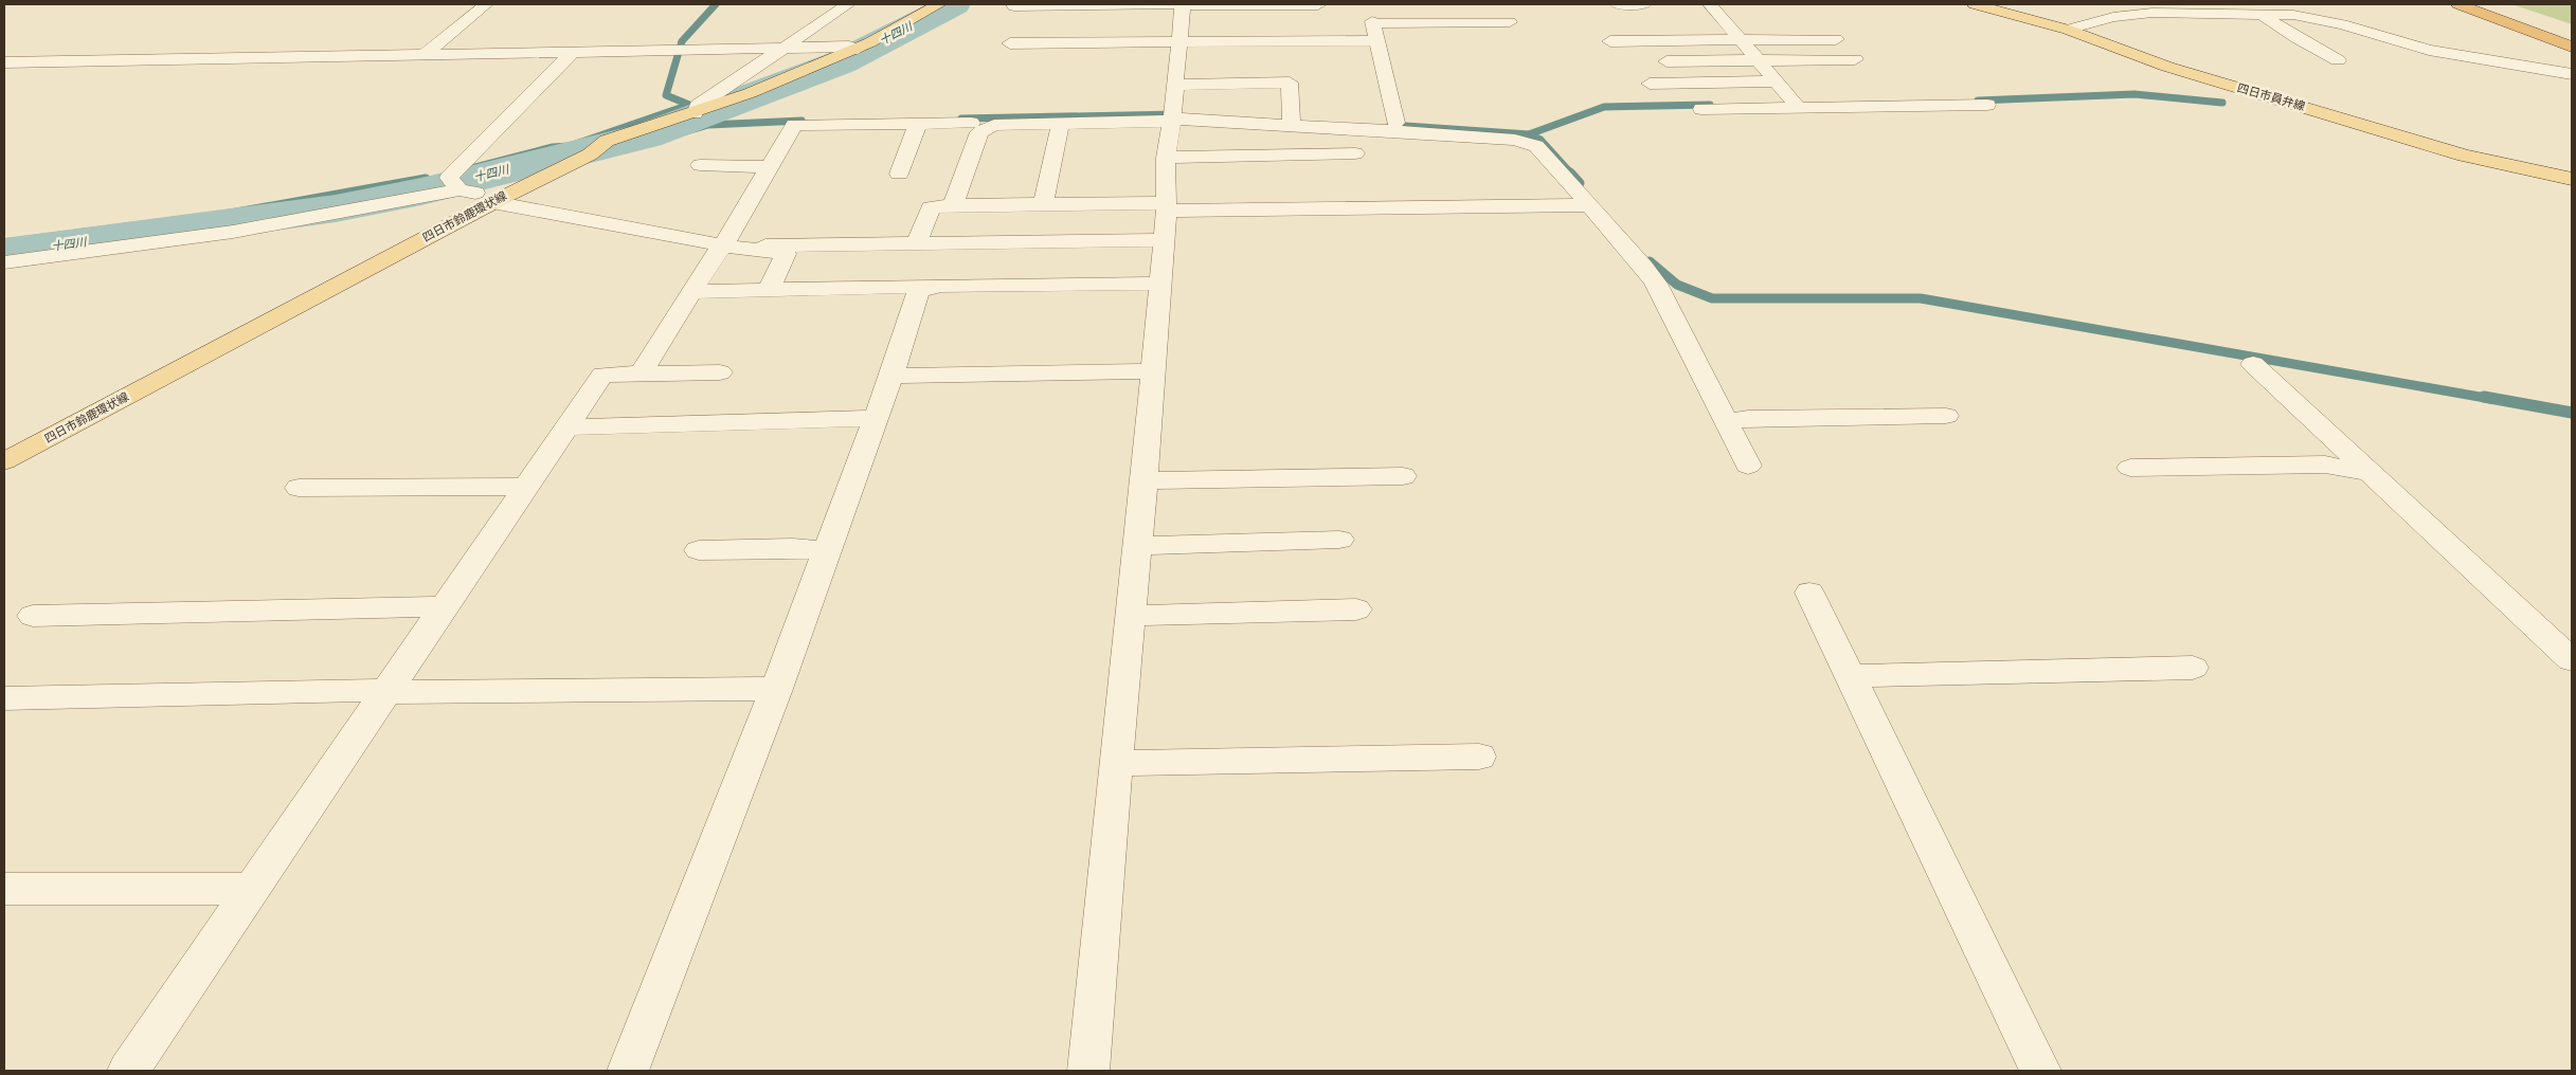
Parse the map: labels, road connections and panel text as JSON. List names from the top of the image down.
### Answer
{
  "streets": {
    "main road": ["四日市員弁線", "四日市鈴鹿環状線"]
  },
  "water": ["十四川"]
}
